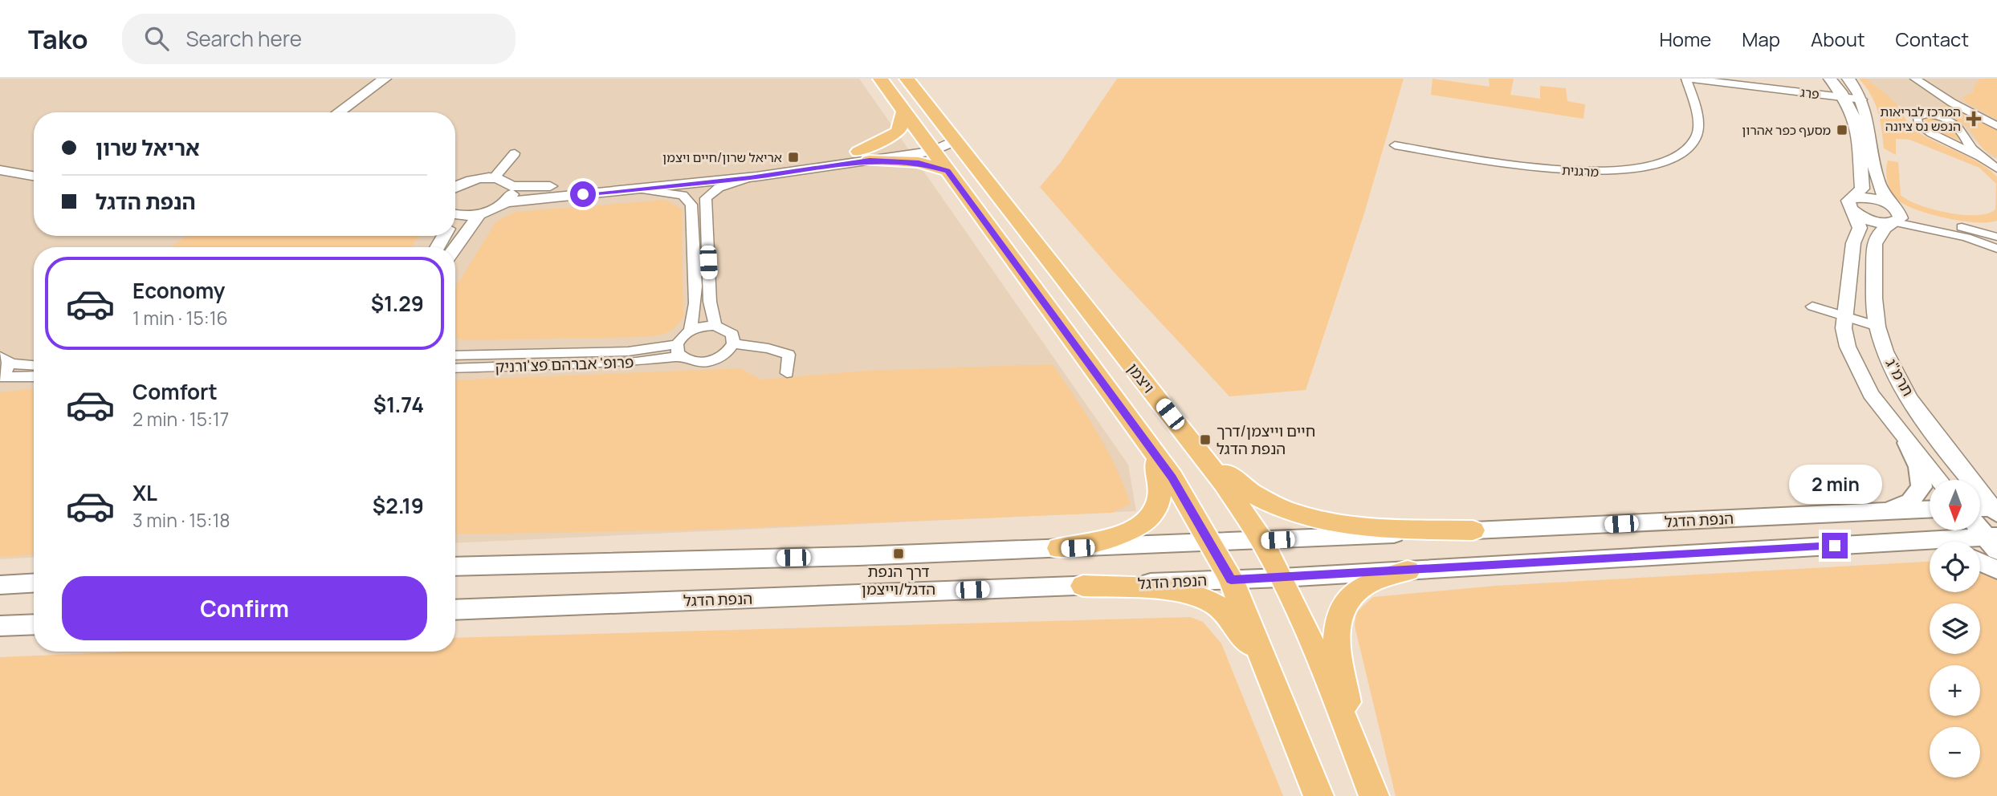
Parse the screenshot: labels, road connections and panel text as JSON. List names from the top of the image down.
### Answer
{
  "streets": {
    "main road": ["ויצמן", "הנפת הדגל"],
    "street": [
      "פרג",
      "מרגנית",
      "פרופ' אברהם פצ'ורניק",
      "תרמ\"ג"
    ]
  },
  "crossings": [
    ["פרג", "מרגנית"],
    ["פרג", "תרמ\"ג"],
    ["ויצמן", "הנפת הדגל"]
  ],
  "places": {
    "health": ["המרכז לבריאות הנפש נס ציונה"],
    "transit": [
      "מסעף כפר אהרון",
      "אריאל שרון/חיים ויצמן",
      "חיים וייצמן/דרך הנפת הדגל",
      "דרך הנפת הדגל/וייצמן"
    ]
  },
  "north": "bottom",
  "page": {
    "header": "Tako",
    "search": "Search here",
    "nav": [
      "Home",
      "Map",
      "About",
      "Contact"
    ],
    "banner": ["אריאל שרון", "הנפת הדגל"],
    "list": [
      {
        "name": "Economy",
        "note": "1 min · 15:16",
        "value": "$1.29"
      },
      {
        "name": "Comfort",
        "note": "2 min · 15:17",
        "value": "$1.74"
      },
      {
        "name": "XL",
        "note": "3 min · 15:18",
        "value": "$2.19"
      }
    ],
    "bubble": "2 min",
    "map_buttons": ["+", "−"],
    "buttons": "Confirm"
  }
}
